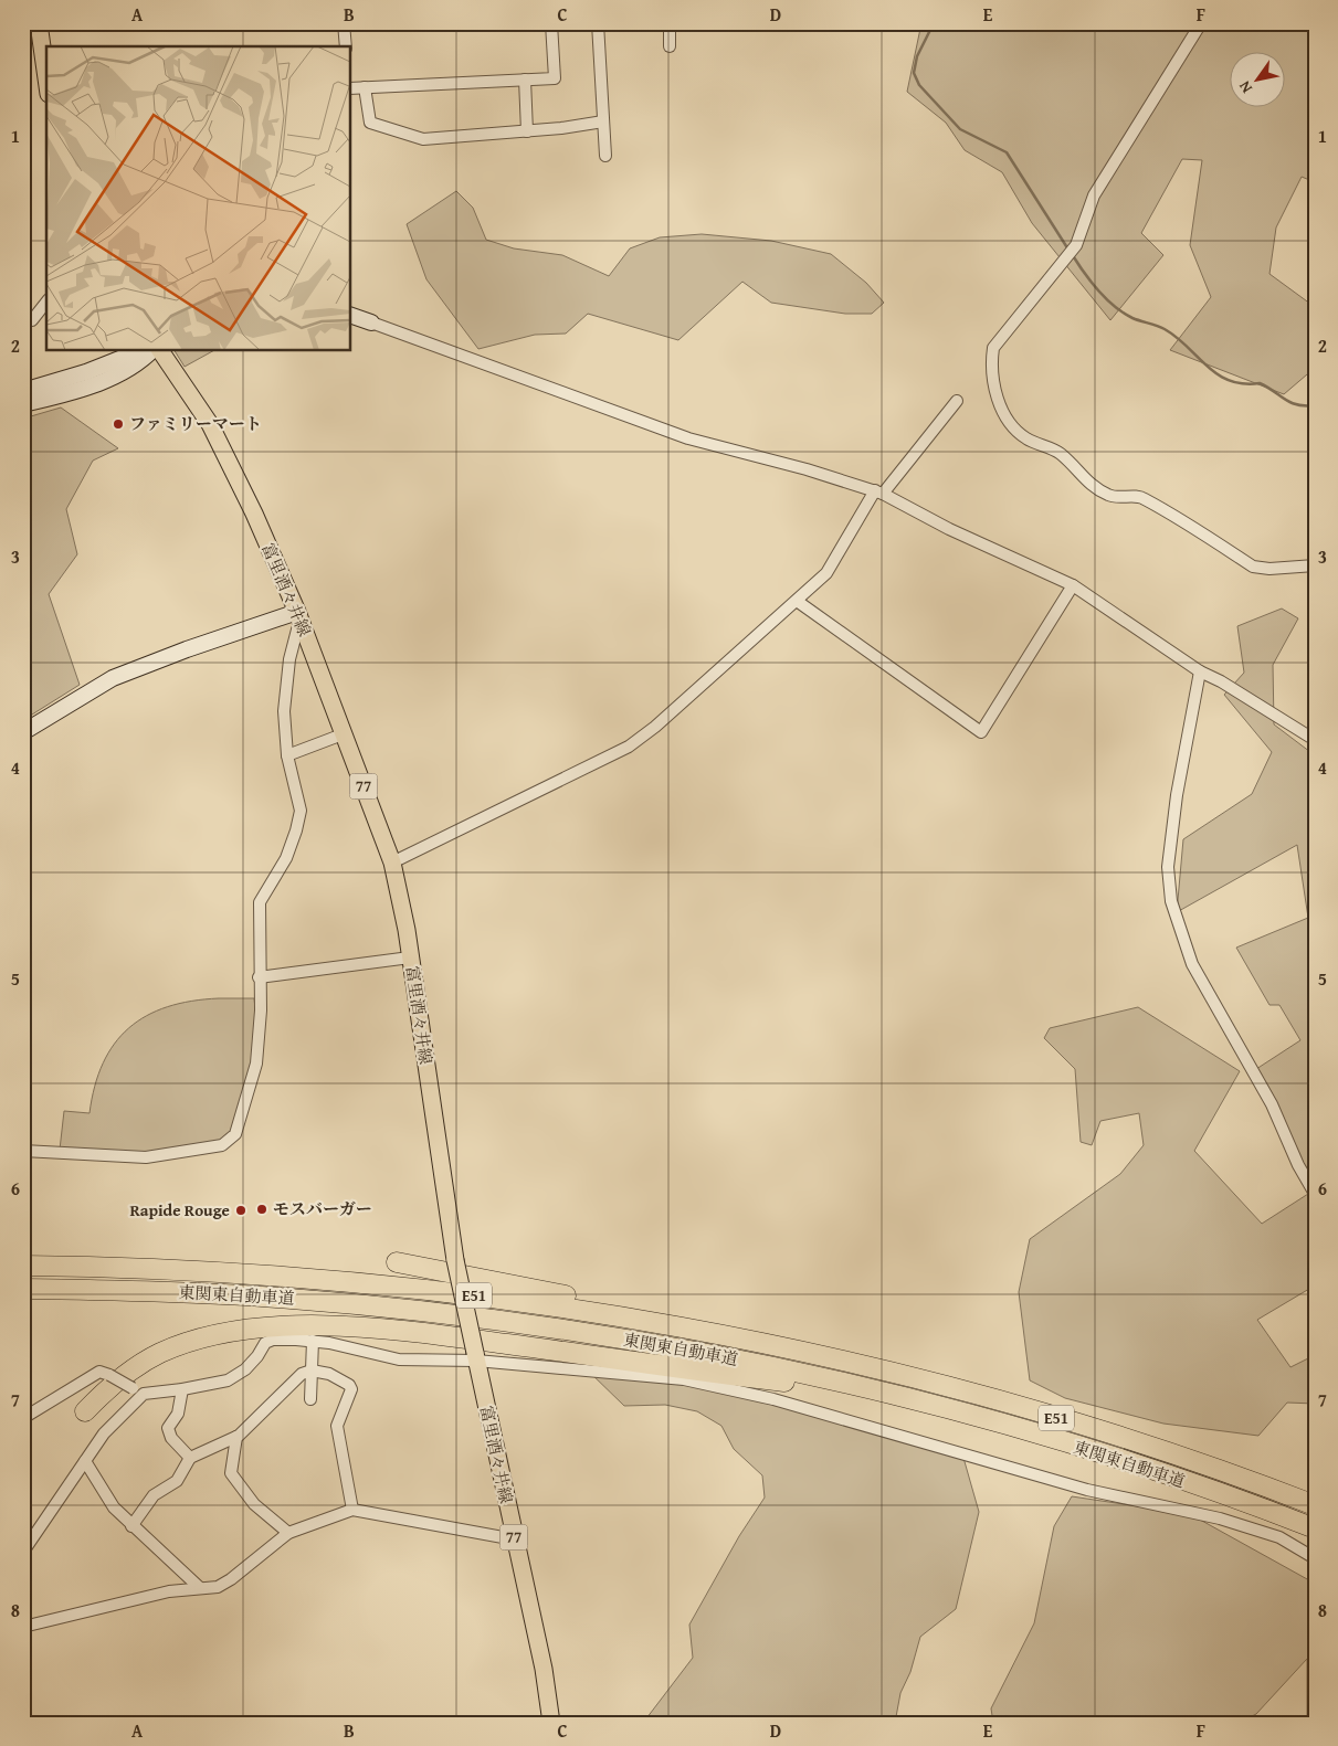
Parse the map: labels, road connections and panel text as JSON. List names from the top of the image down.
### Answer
{
  "streets": {
    "highway": ["東関東自動車道", "E51"],
    "main road": ["富里酒々井線", "77"]
  },
  "places": ["ファミリーマート", "モスバーガー", "Rapide Rouge"],
  "north": "bottom left",
  "grid": {
    "columns": [
      "A",
      "B",
      "C",
      "D",
      "E",
      "F"
    ],
    "rows": [
      "1",
      "2",
      "3",
      "4",
      "5",
      "6",
      "7",
      "8"
    ]
  }
}
